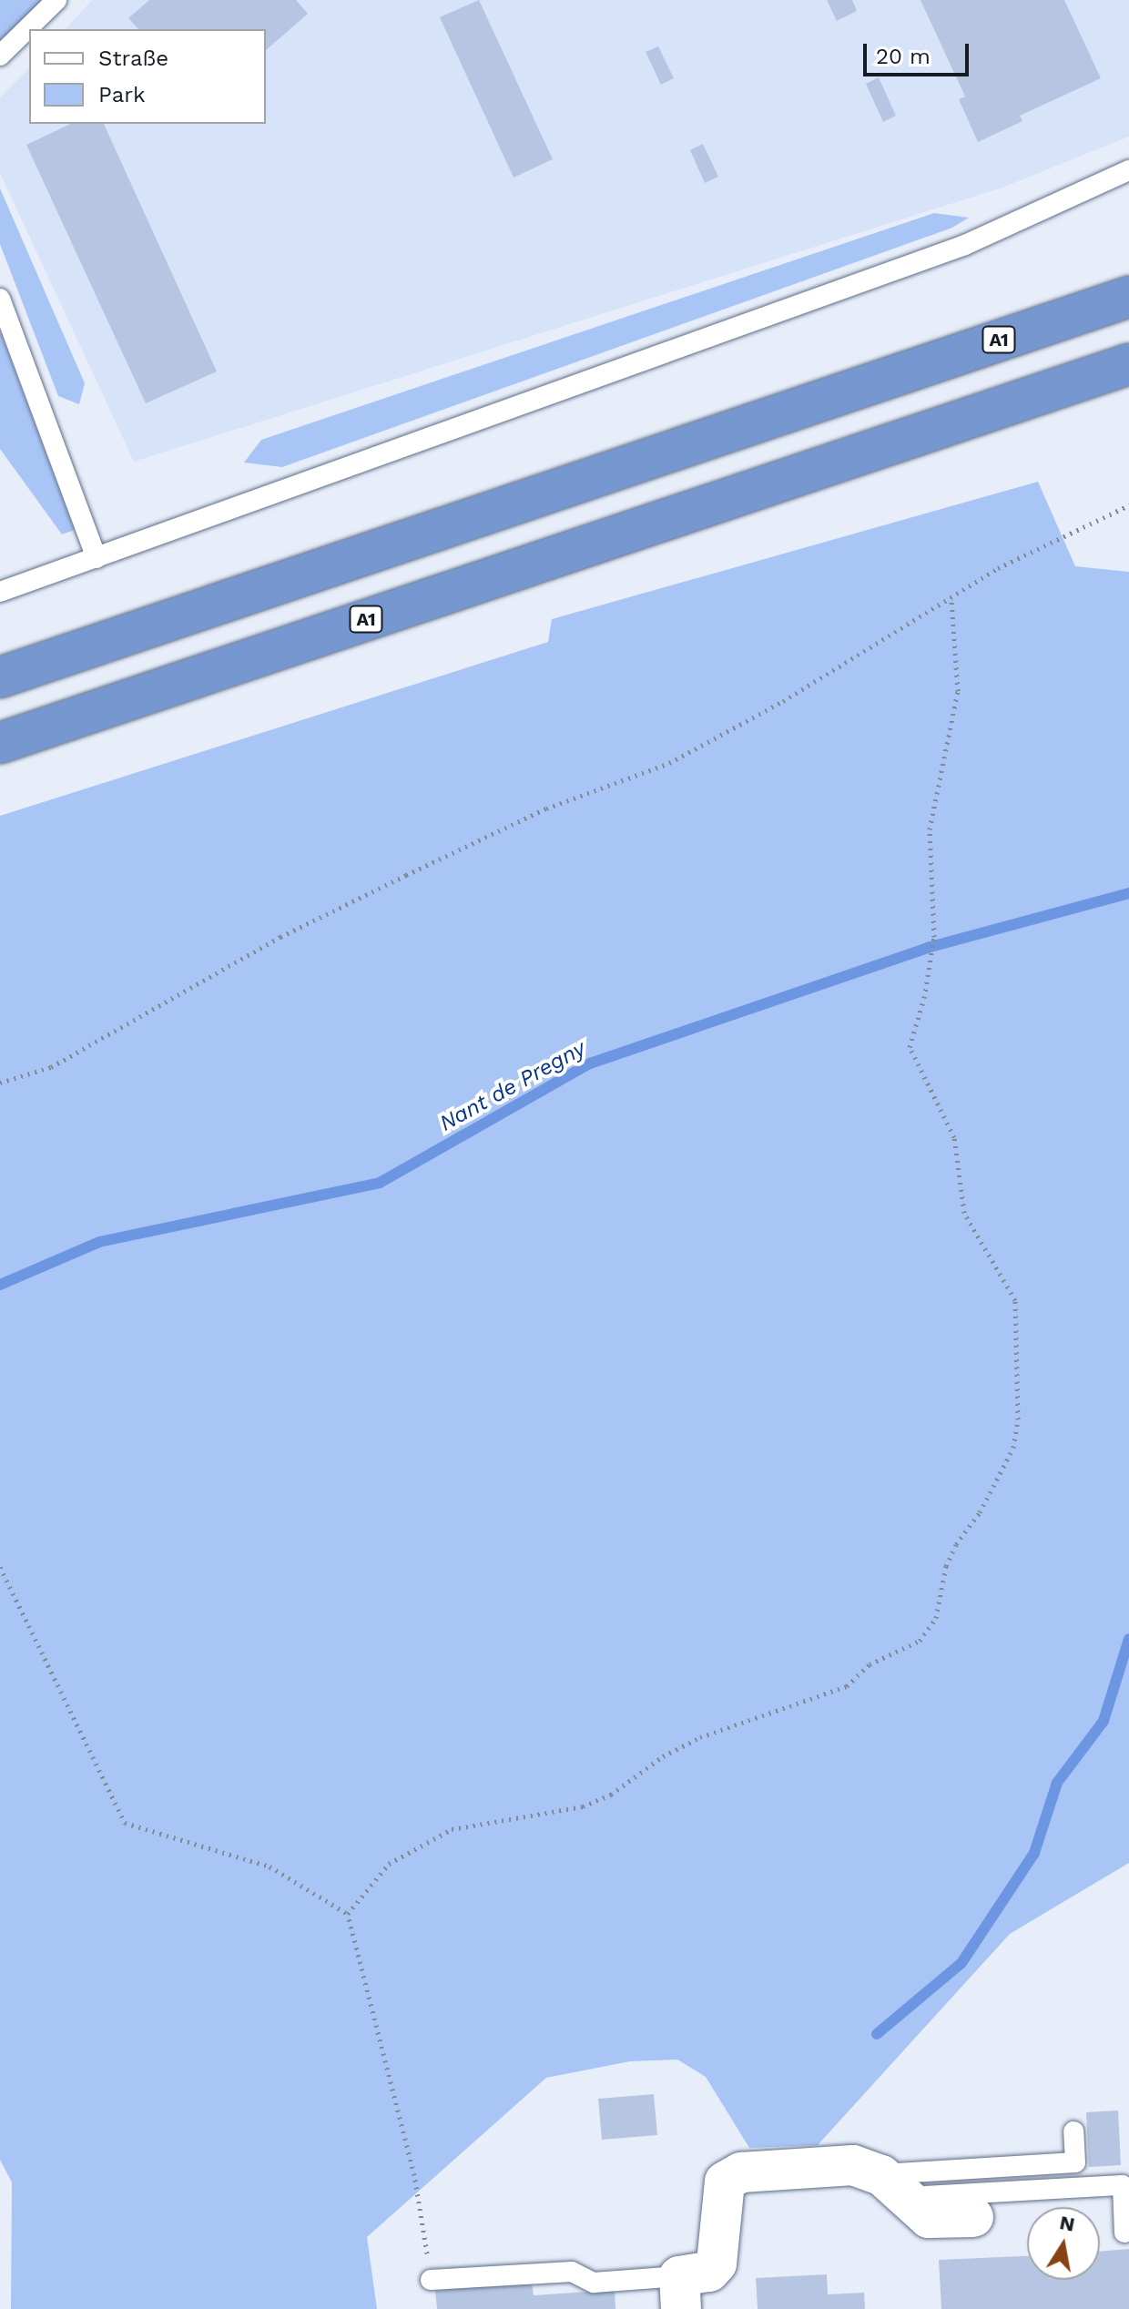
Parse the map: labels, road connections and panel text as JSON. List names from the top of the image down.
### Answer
{
  "streets": {
    "highway": ["A1"]
  },
  "water": ["Nant de Pregny"],
  "legend": ["Straße", "Park"],
  "scale_bar": "20 m",
  "north": "top"
}
